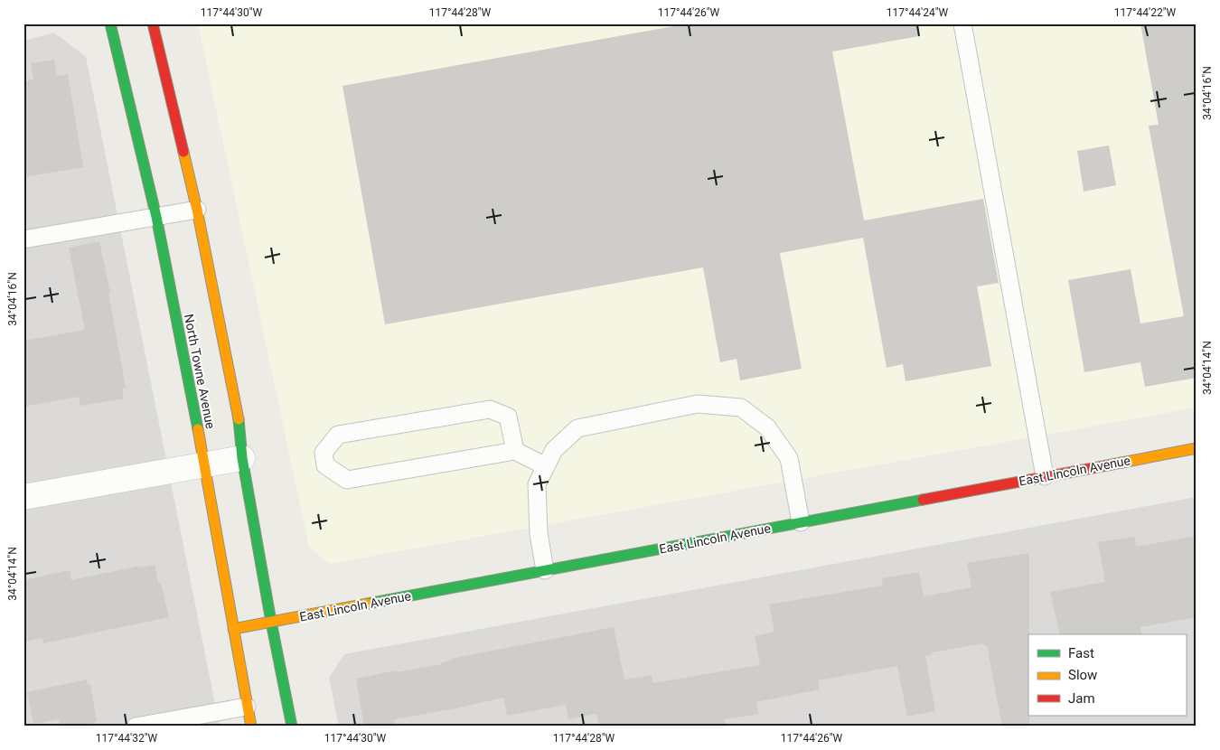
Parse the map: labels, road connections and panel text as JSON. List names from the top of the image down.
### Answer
{
  "streets": {
    "main road": ["North Towne Avenue", "East Lincoln Avenue"]
  },
  "crossings": [
    ["North Towne Avenue", "East Lincoln Avenue"]
  ],
  "legend": ["Fast", "Slow", "Jam"],
  "coordinates": [
    "117°44'30\"W",
    "117°44'28\"W",
    "117°44'26\"W",
    "117°44'24\"W",
    "117°44'22\"W",
    "34°04'16\"N",
    "34°04'14\"N",
    "117°44'32\"W"
  ]
}
